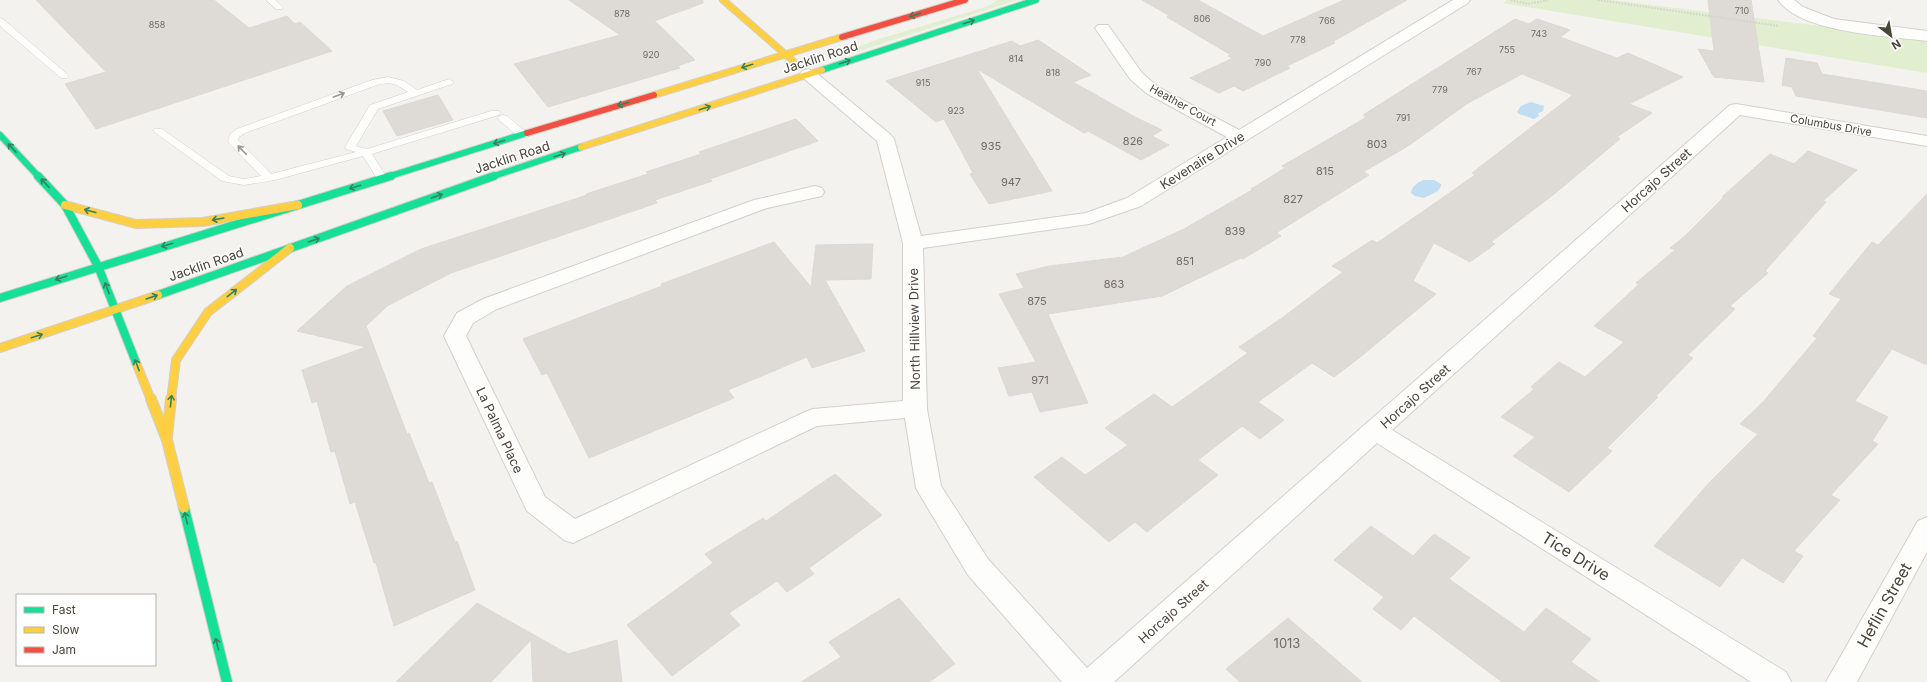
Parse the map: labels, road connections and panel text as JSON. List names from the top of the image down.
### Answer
{
  "streets": {
    "main road": ["Jacklin Road", "North Hillview Drive"],
    "street": [
      "Heather Court",
      "Columbus Drive",
      "Kevenaire Drive",
      "Horcajo Street",
      "La Palma Place",
      "Tice Drive",
      "Heflin Street"
    ]
  },
  "crossings": [
    ["Jacklin Road", "North Hillview Drive"],
    ["Heather Court", "Kevenaire Drive"],
    ["Columbus Drive", "Horcajo Street"],
    ["Kevenaire Drive", "North Hillview Drive"],
    ["Horcajo Street", "Tice Drive"],
    ["North Hillview Drive", "La Palma Place"]
  ],
  "house_numbers": [
    "710",
    "878",
    "806",
    "766",
    "858",
    "743",
    "778",
    "755",
    "920",
    "814",
    "790",
    "767",
    "818",
    "915",
    "779",
    "923",
    "791",
    "826",
    "803",
    "935",
    "815",
    "947",
    "827",
    "839",
    "851",
    "863",
    "875",
    "971",
    "1013"
  ],
  "legend": ["Fast", "Slow", "Jam"],
  "north": "bottom right"
}
